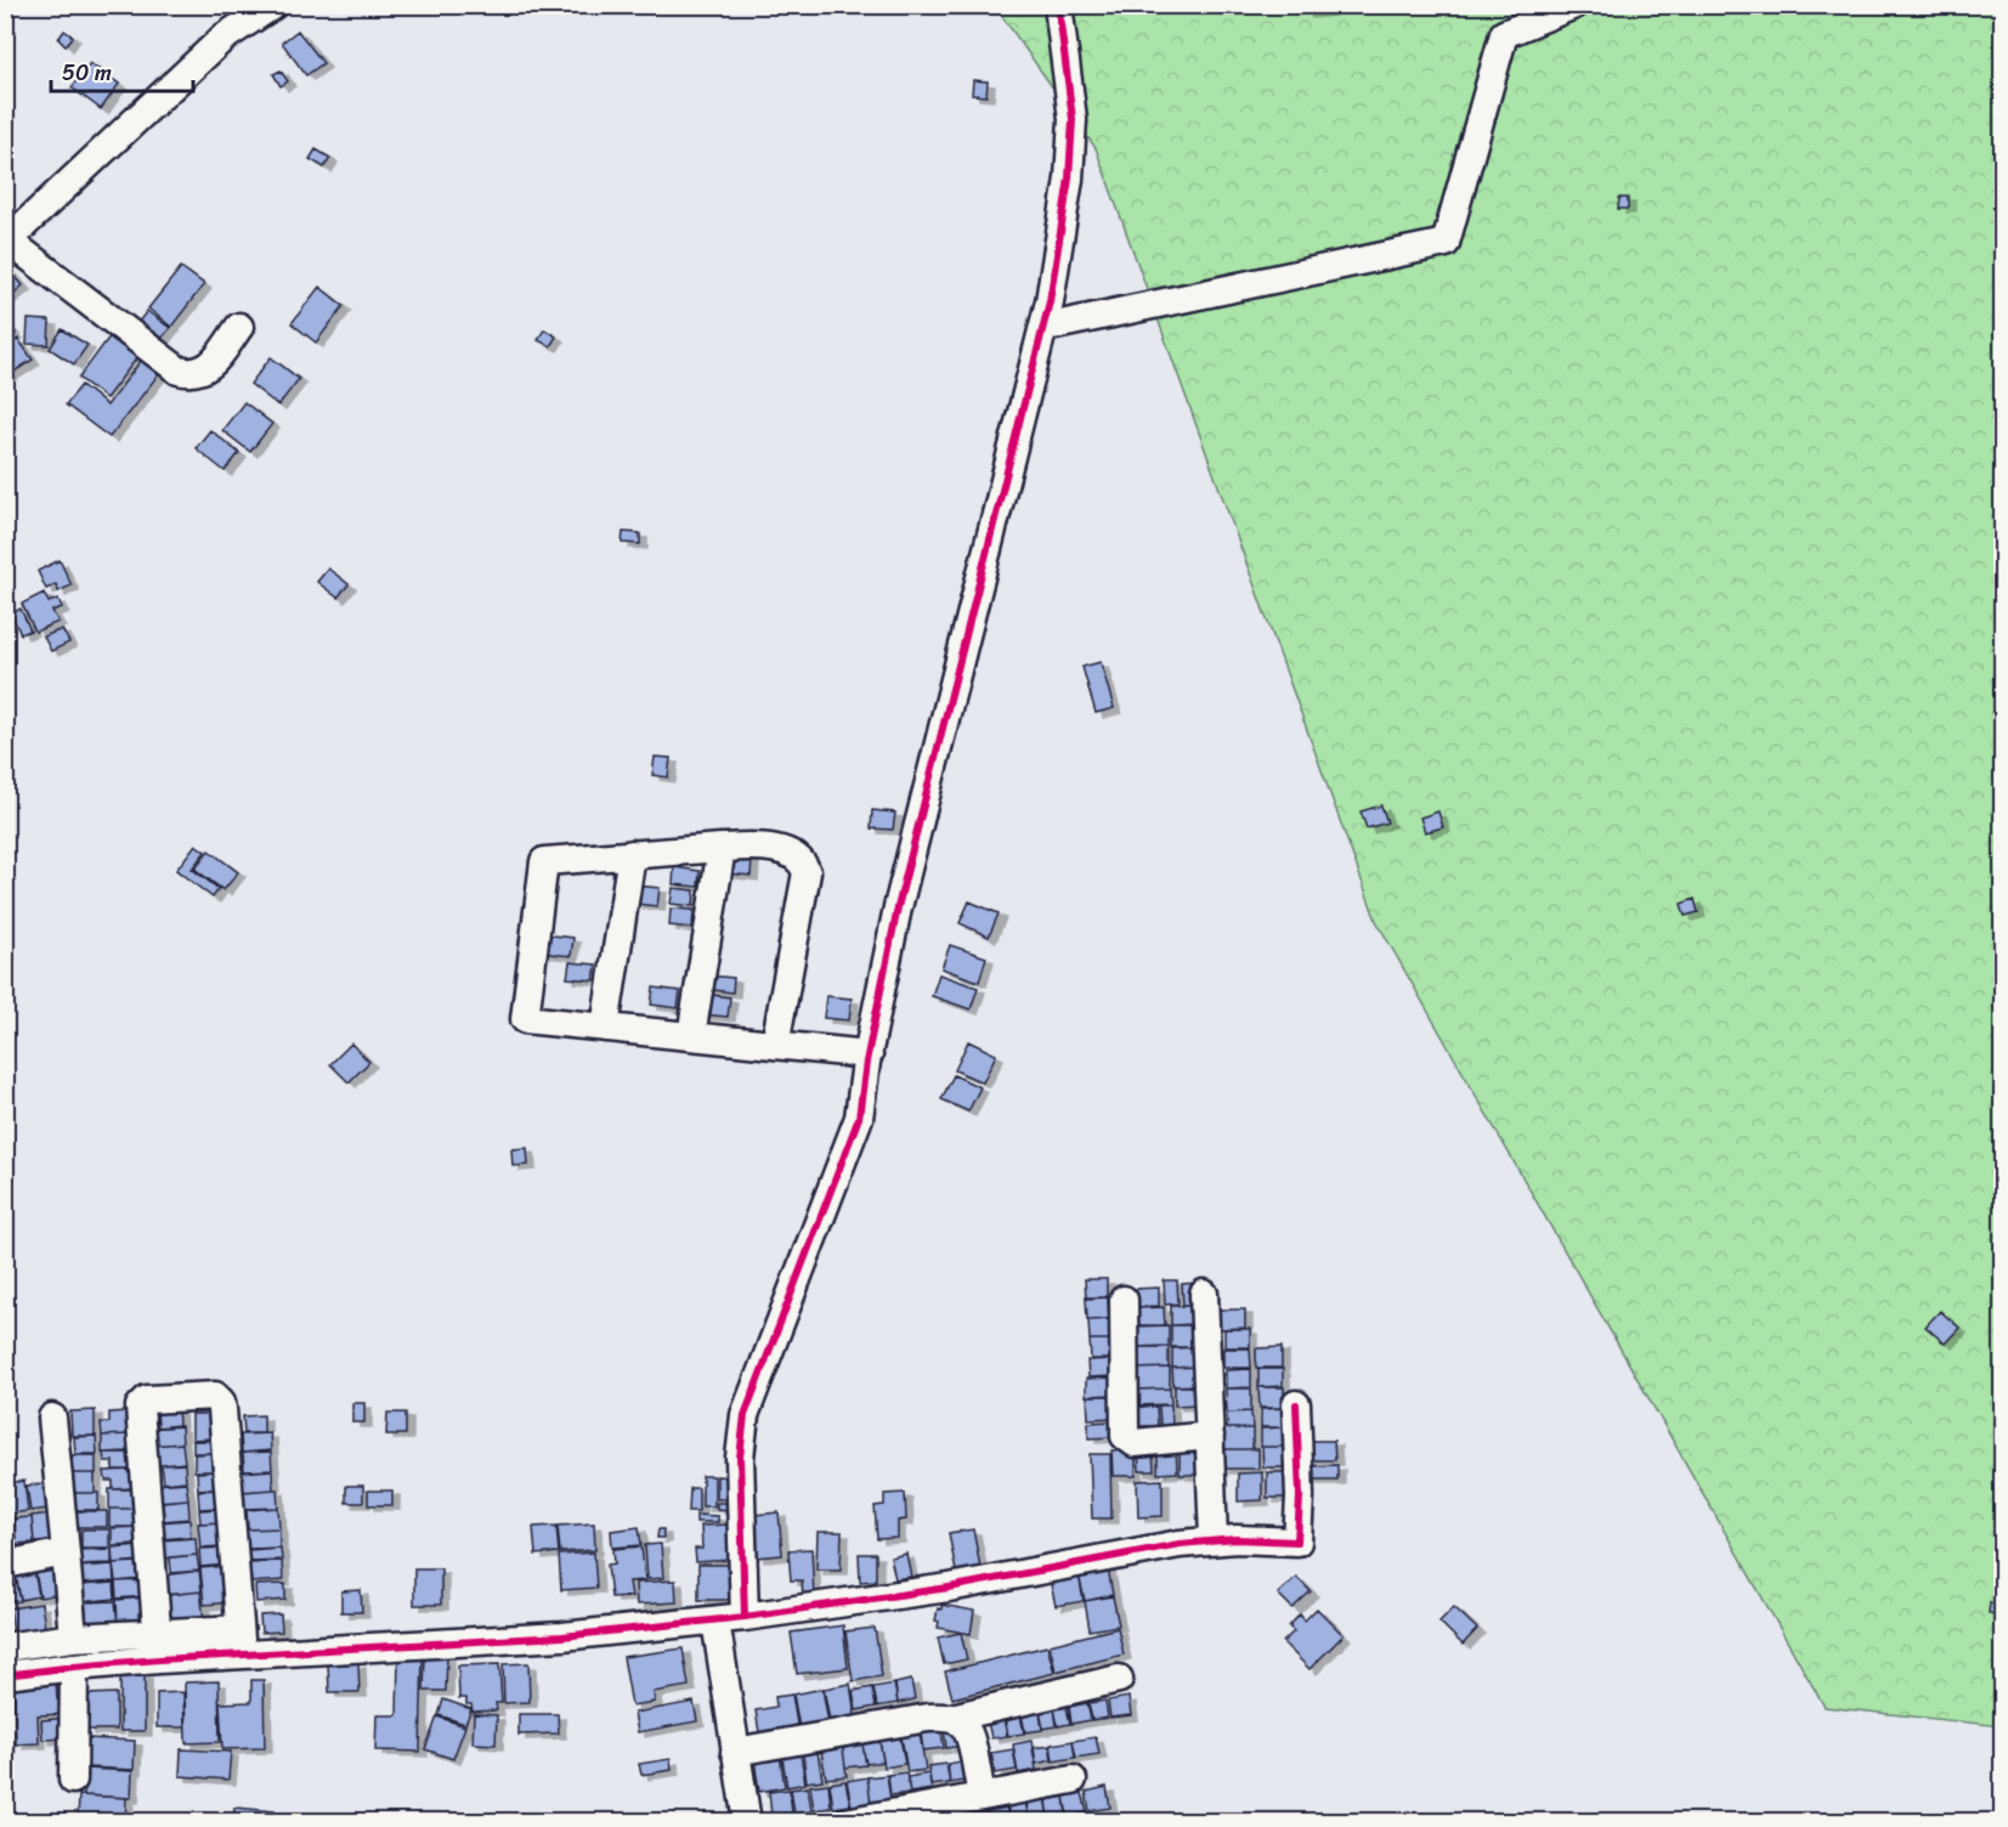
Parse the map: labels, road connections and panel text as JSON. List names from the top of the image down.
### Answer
{
  "scale_bar": "50 m"
}
